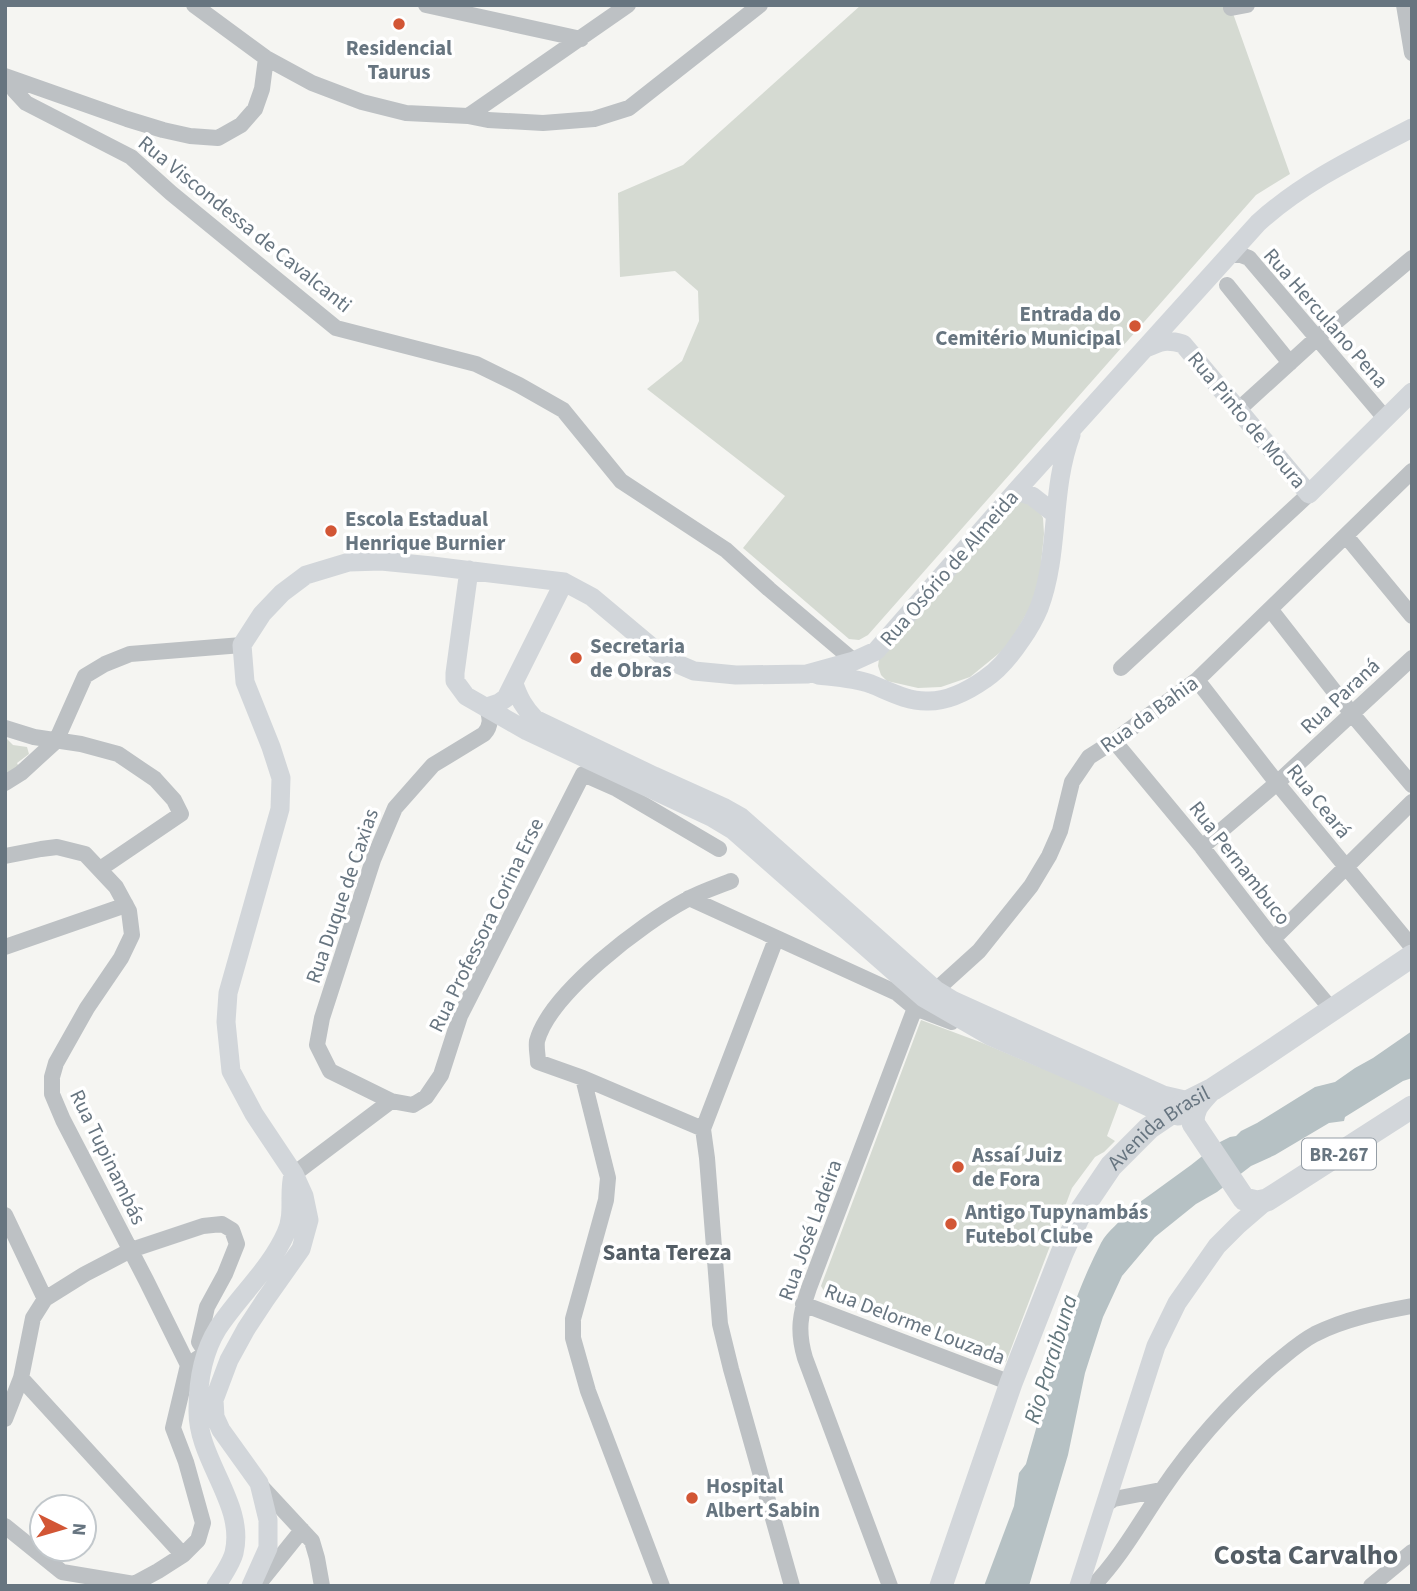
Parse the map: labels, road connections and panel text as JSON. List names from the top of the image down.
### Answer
{
  "streets": {
    "highway": ["Avenida Brasil", "BR-267"],
    "main road": ["Rua Pinto de Moura", "Rua Osório de Almeida"],
    "street": [
      "Rua Viscondessa de Cavalcanti",
      "Rua Herculano Pena",
      "Rua Paraná",
      "Rua da Bahia",
      "Rua Ceará",
      "Rua Pernambuco",
      "Rua Duque de Caxias",
      "Rua Professora Corina Erse",
      "Rua Tupinambás",
      "Rua José Ladeira",
      "Rua Delorme Louzada"
    ]
  },
  "crossings": [
    ["Rua Viscondessa de Cavalcanti", "Rua Osório de Almeida"],
    ["Rua Herculano Pena", "Rua Osório de Almeida"],
    ["Rua Pinto de Moura", "Rua Osório de Almeida"],
    ["Rua Paraná", "Rua Ceará"],
    ["Rua Paraná", "Rua Pernambuco"],
    ["Rua da Bahia", "Rua Ceará"],
    ["Rua da Bahia", "Rua Pernambuco"],
    ["Rua da Bahia", "Rua José Ladeira"],
    ["Rua Pernambuco", "Avenida Brasil"],
    ["Rua Duque de Caxias", "Rua Professora Corina Erse"],
    ["Avenida Brasil", "Rua Delorme Louzada"],
    ["Rua José Ladeira", "Rua Delorme Louzada"]
  ],
  "districts": ["Santa Tereza", "Costa Carvalho"],
  "water": ["Rio Paraibuna"],
  "places": [
    "Residencial Taurus",
    "Entrada do Cemitério Municipal",
    "Escola Estadual Henrique Burnier",
    "Secretaria de Obras",
    "Assaí Juiz de Fora",
    "Antigo Tupynambás Futebol Clube",
    "Hospital Albert Sabin"
  ],
  "north": "right"
}
